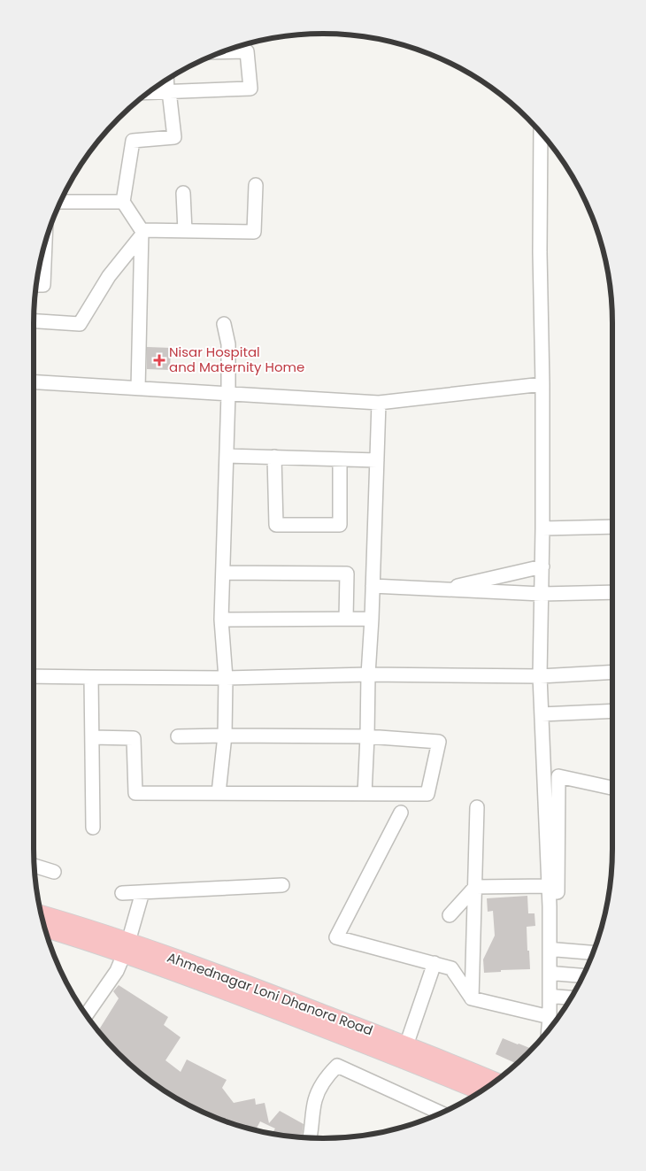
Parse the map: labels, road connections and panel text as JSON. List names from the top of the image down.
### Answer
{
  "streets": {
    "main road": ["Ahmednagar Loni Dhanora Road"]
  },
  "places": {
    "health": ["Nisar Hospital and Maternity Home"]
  }
}
